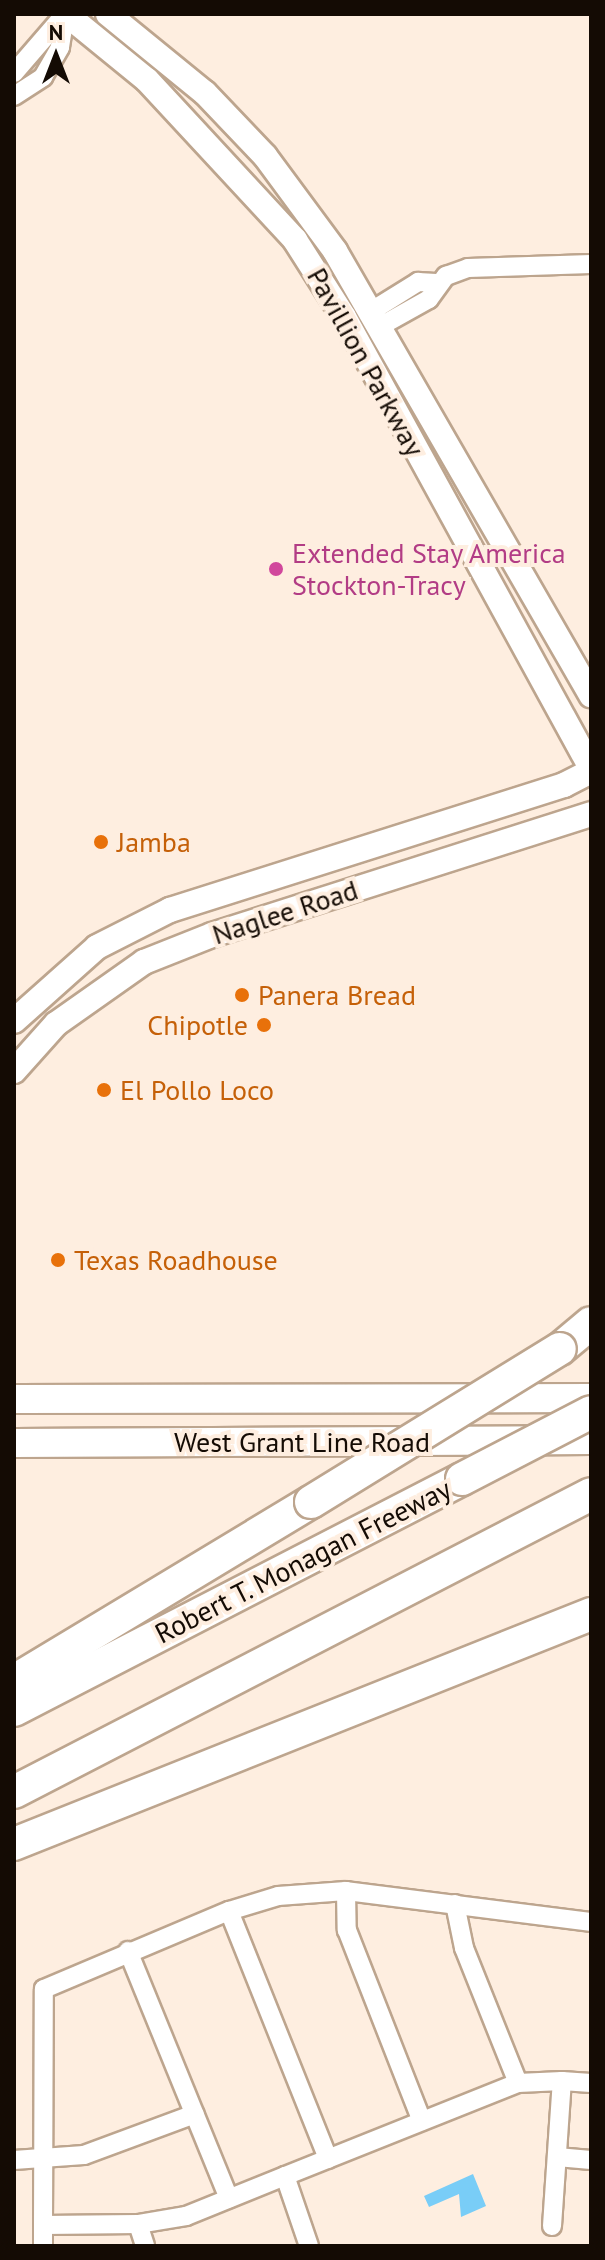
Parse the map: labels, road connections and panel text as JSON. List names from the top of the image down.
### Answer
{
  "streets": {
    "highway": ["Robert T. Monagan Freeway"],
    "main road": ["Pavillion Parkway", "Naglee Road", "West Grant Line Road"]
  },
  "crossings": [
    ["Pavillion Parkway", "Naglee Road"]
  ],
  "places": [
    "Extended Stay America Stockton-Tracy",
    "Jamba",
    "Panera Bread",
    "Chipotle",
    "El Pollo Loco",
    "Texas Roadhouse"
  ],
  "north": "top"
}
